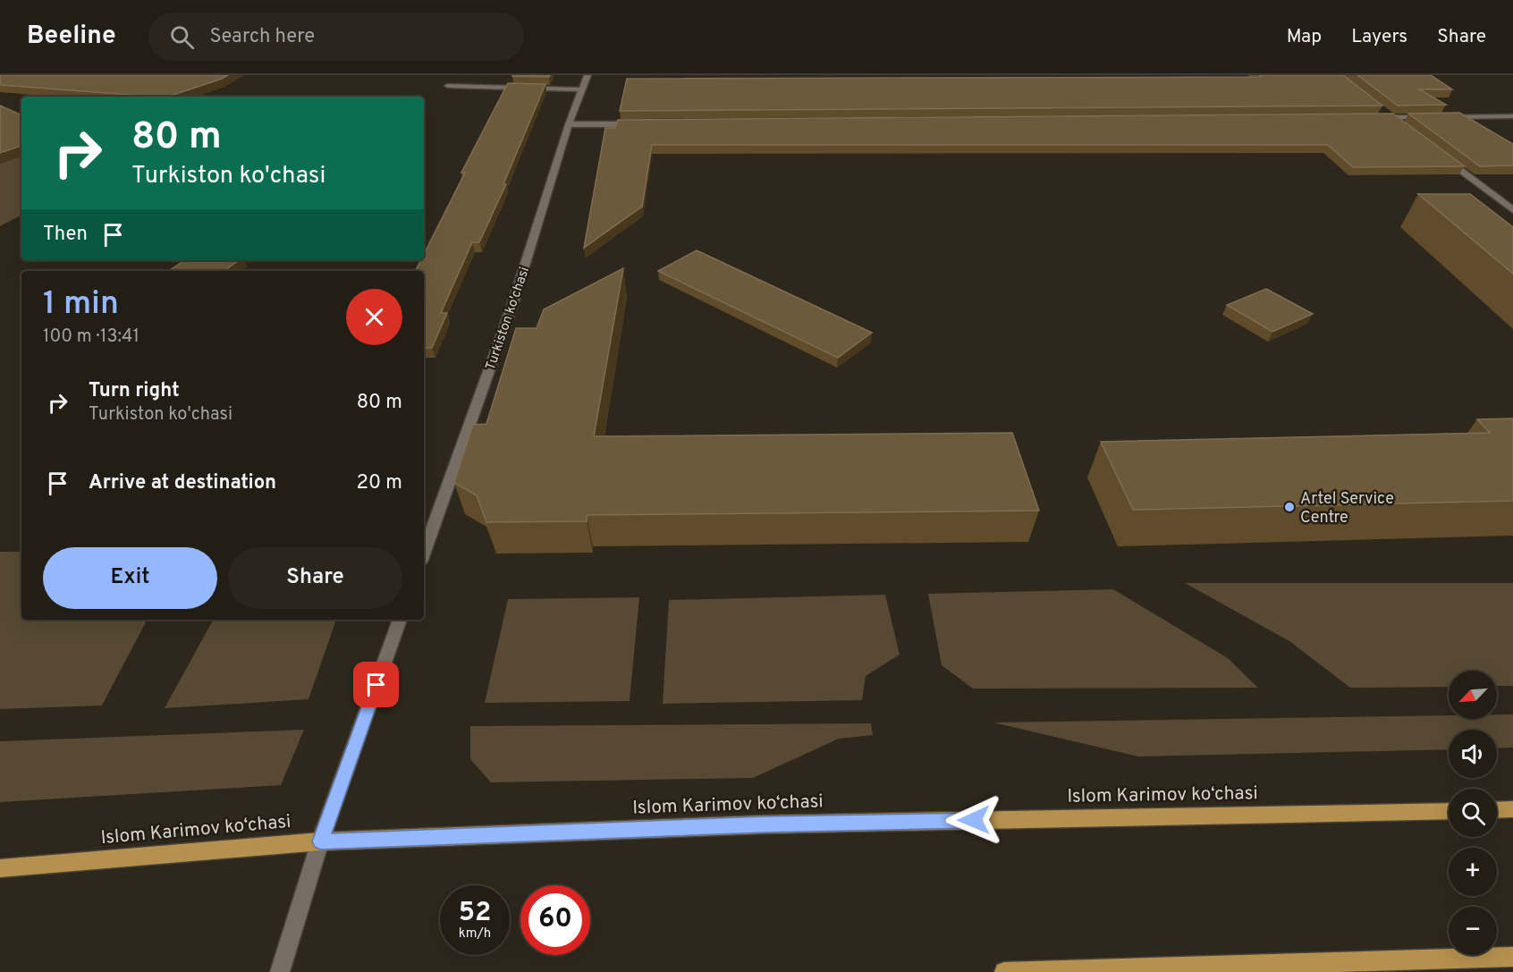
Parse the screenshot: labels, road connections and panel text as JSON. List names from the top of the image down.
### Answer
{
  "streets": {
    "main road": ["Islom Karimov ko‘chasi"],
    "street": ["Turkiston ko'chasi"]
  },
  "places": ["Artel Service Centre"],
  "north": "bottom left",
  "page": {
    "header": "Beeline",
    "search": "Search here",
    "nav": ["Map", "Layers", "Share"],
    "turn": ["80 m", "Turkiston ko'chasi"],
    "then": "Then",
    "heading": ["1 min", "100 m · 13:41"],
    "list": [
      {
        "name": "Turn right",
        "note": "Turkiston ko'chasi",
        "value": "80 m"
      },
      {
        "name": "Arrive at destination",
        "value": "20 m"
      }
    ],
    "buttons": ["Exit", "Share"],
    "map_buttons": ["+", "−"],
    "speed": "52 km/h",
    "limit": "60"
  }
}
